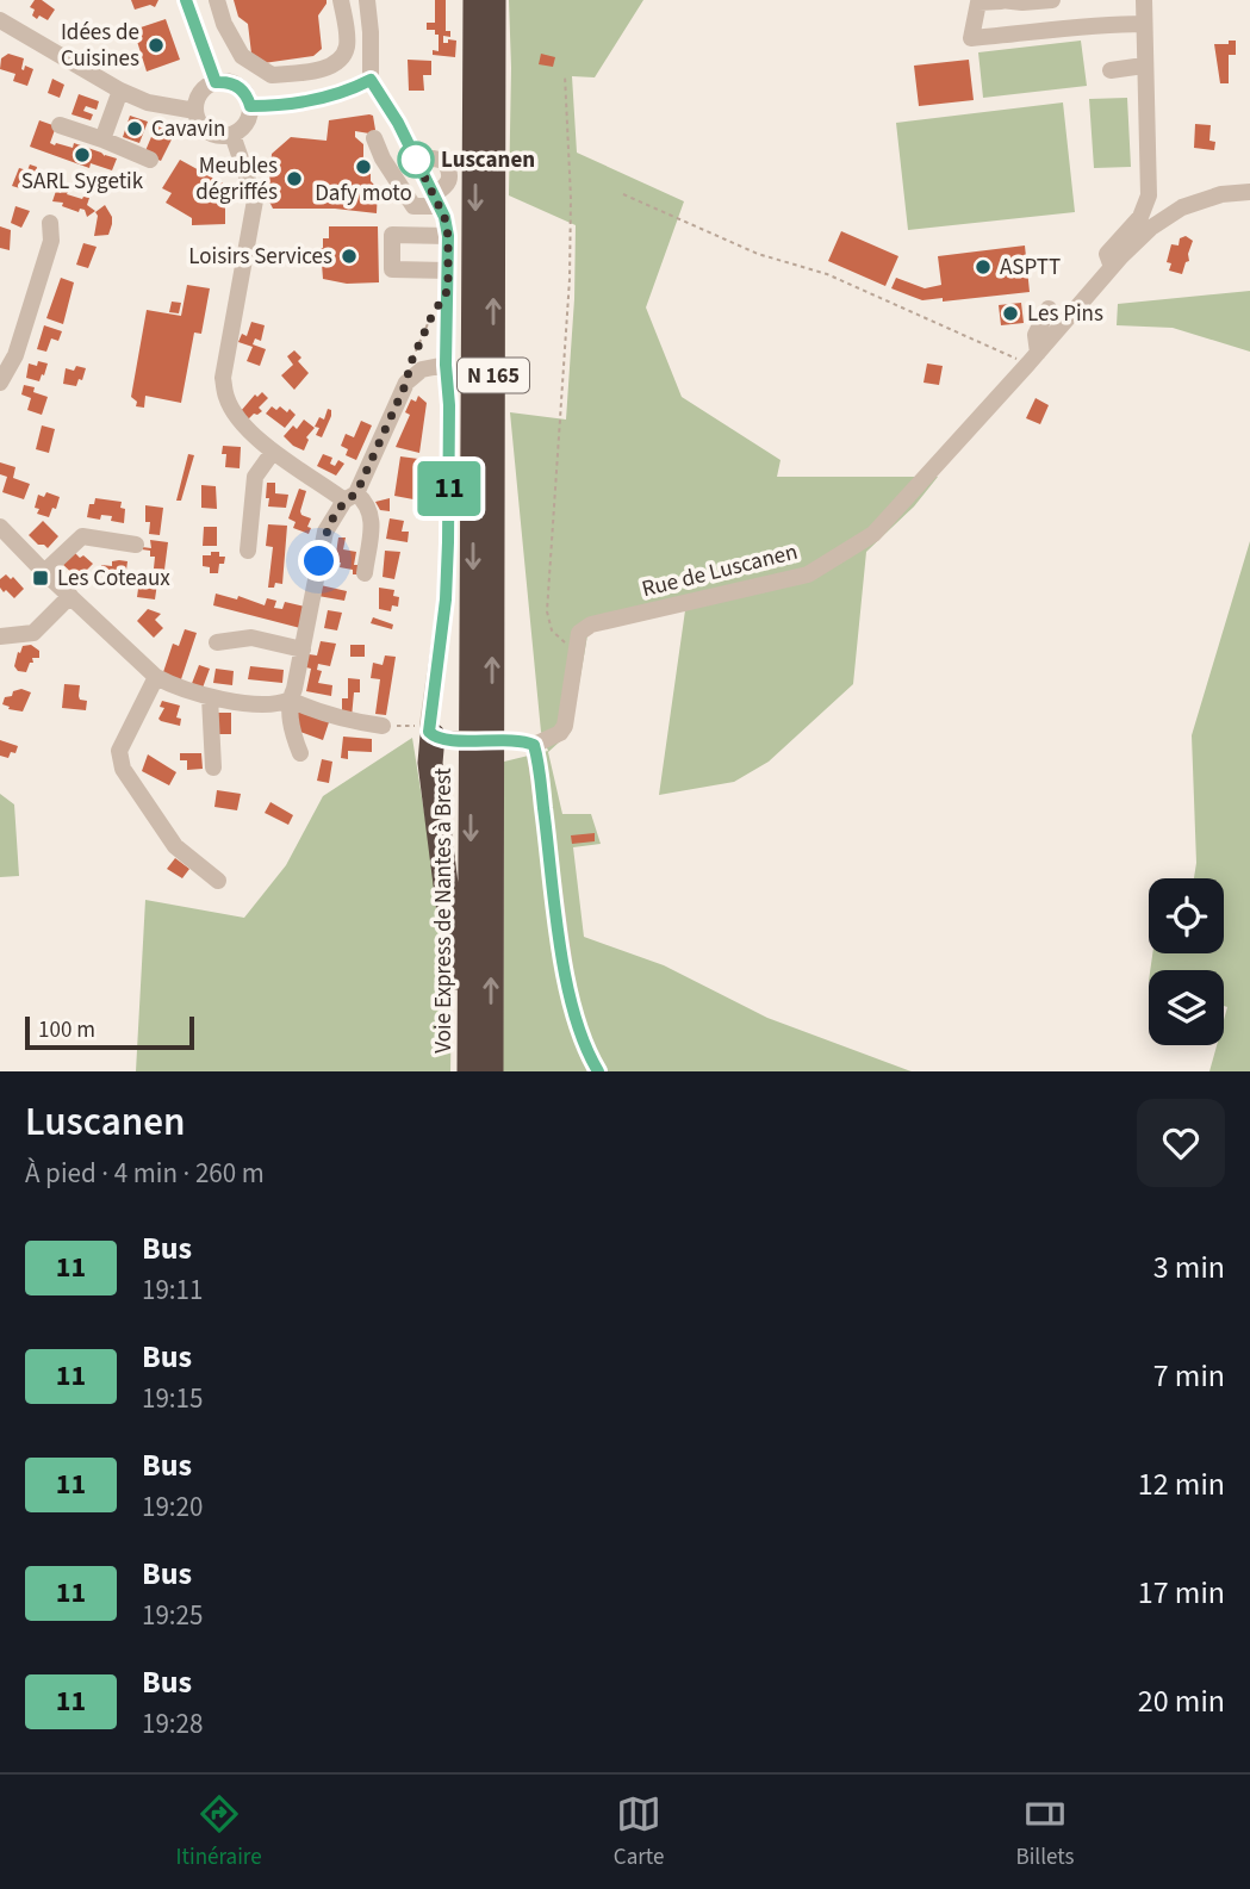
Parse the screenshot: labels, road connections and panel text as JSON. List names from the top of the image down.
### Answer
{
  "streets": {
    "highway": ["N 165", "Voie Express de Nantes à Brest"],
    "street": ["Rue de Luscanen"]
  },
  "places": {
    "other": [
      "Idées de Cuisines",
      "Cavavin",
      "SARL Sygetik",
      "Luscanen",
      "Dafy moto",
      "Meubles dégriffés",
      "Loisirs Services",
      "ASPTT",
      "Les Pins"
    ],
    "transit": ["Les Coteaux"]
  },
  "lines": ["bus line 11"],
  "scale_bar": "100 m",
  "page": {
    "on_map": "11",
    "scale": "100 m",
    "heading": ["Luscanen", "À pied · 4 min · 260 m"],
    "list": [
      {
        "mark": "11",
        "name": "Bus",
        "note": "19:11",
        "value": "3 min"
      },
      {
        "mark": "11",
        "name": "Bus",
        "note": "19:15",
        "value": "7 min"
      },
      {
        "mark": "11",
        "name": "Bus",
        "note": "19:20",
        "value": "12 min"
      },
      {
        "mark": "11",
        "name": "Bus",
        "note": "19:25",
        "value": "17 min"
      },
      {
        "mark": "11",
        "name": "Bus",
        "note": "19:28",
        "value": "20 min"
      }
    ],
    "tabs": ["Itinéraire", "Carte", "Billets"]
  }
}
